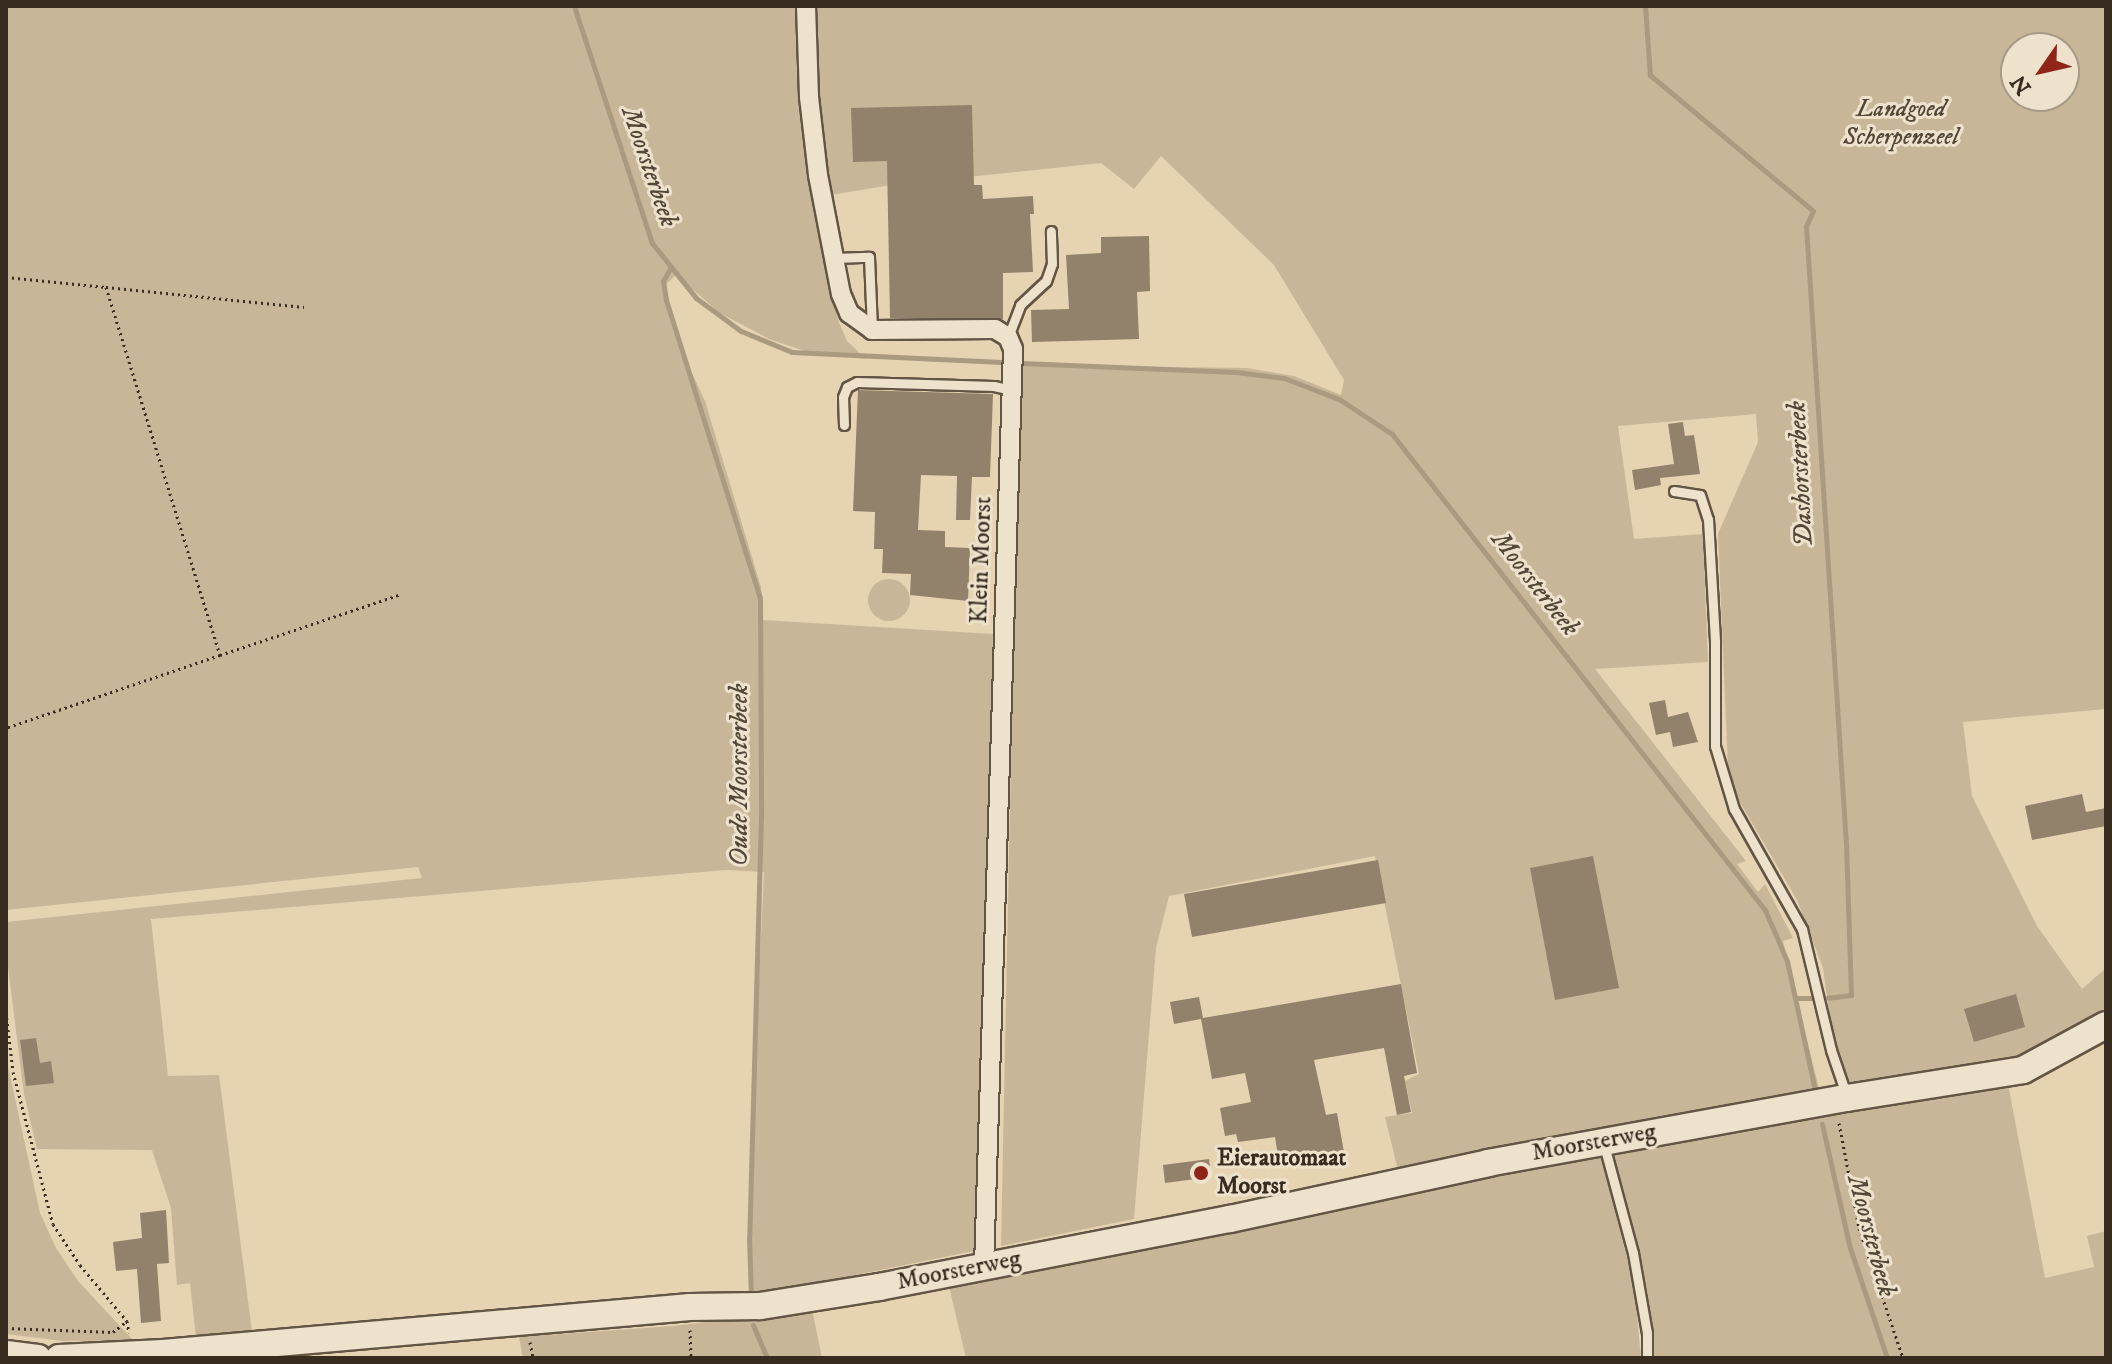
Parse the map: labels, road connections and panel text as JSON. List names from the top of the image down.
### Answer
{
  "streets": {
    "street": ["Klein Moorst", "Moorsterweg"]
  },
  "crossings": [
    ["Klein Moorst", "Moorsterweg"]
  ],
  "water": ["Moorsterbeek", "Dashorsterbeek", "Oude Moorsterbeek"],
  "parks": ["Landgoed Scherpenzeel"],
  "places": ["Eierautomaat Moorst"],
  "north": "bottom left"
}
